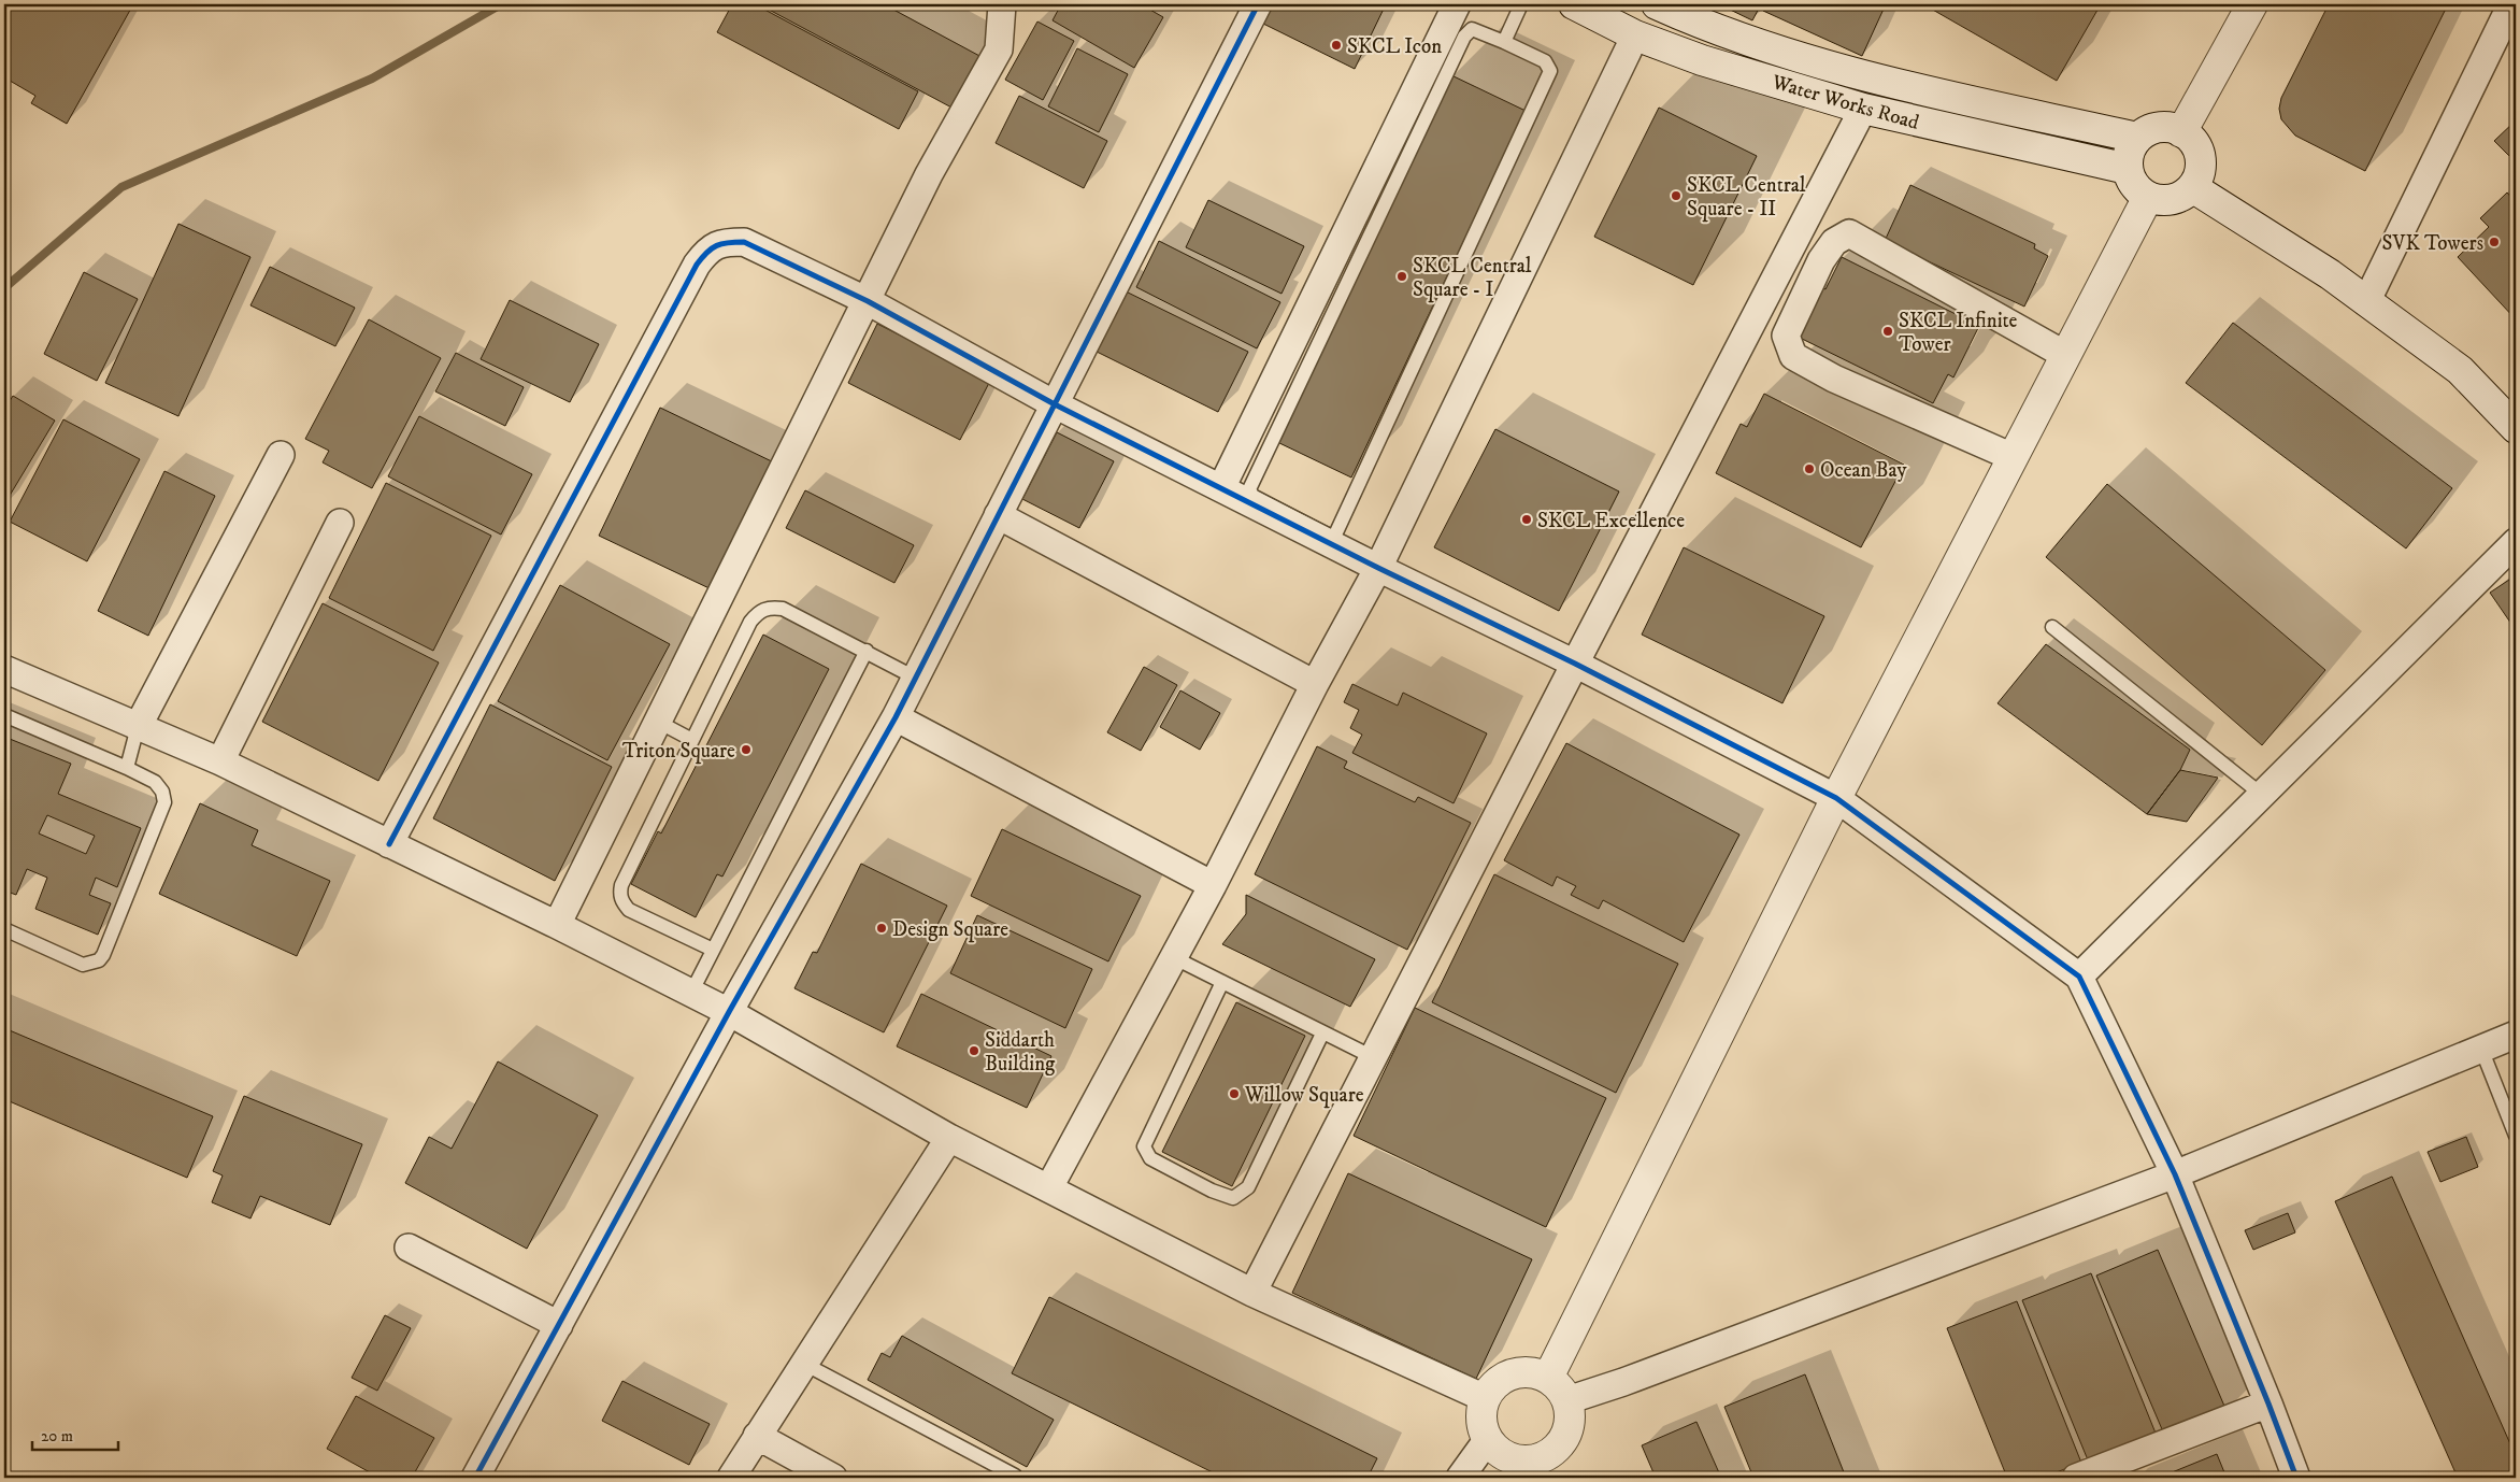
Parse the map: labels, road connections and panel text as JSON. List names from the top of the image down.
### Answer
{
  "streets": {
    "main road": ["Water Works Road"]
  },
  "places": [
    "SKCL Icon",
    "SKCL Central Square - II",
    "SVK Towers",
    "SKCL Central Square - I",
    "SKCL Infinite Tower",
    "Ocean Bay",
    "SKCL Excellence",
    "Triton Square",
    "Design Square",
    "Siddarth Building",
    "Willow Square"
  ],
  "scale_bar": "20 m"
}
